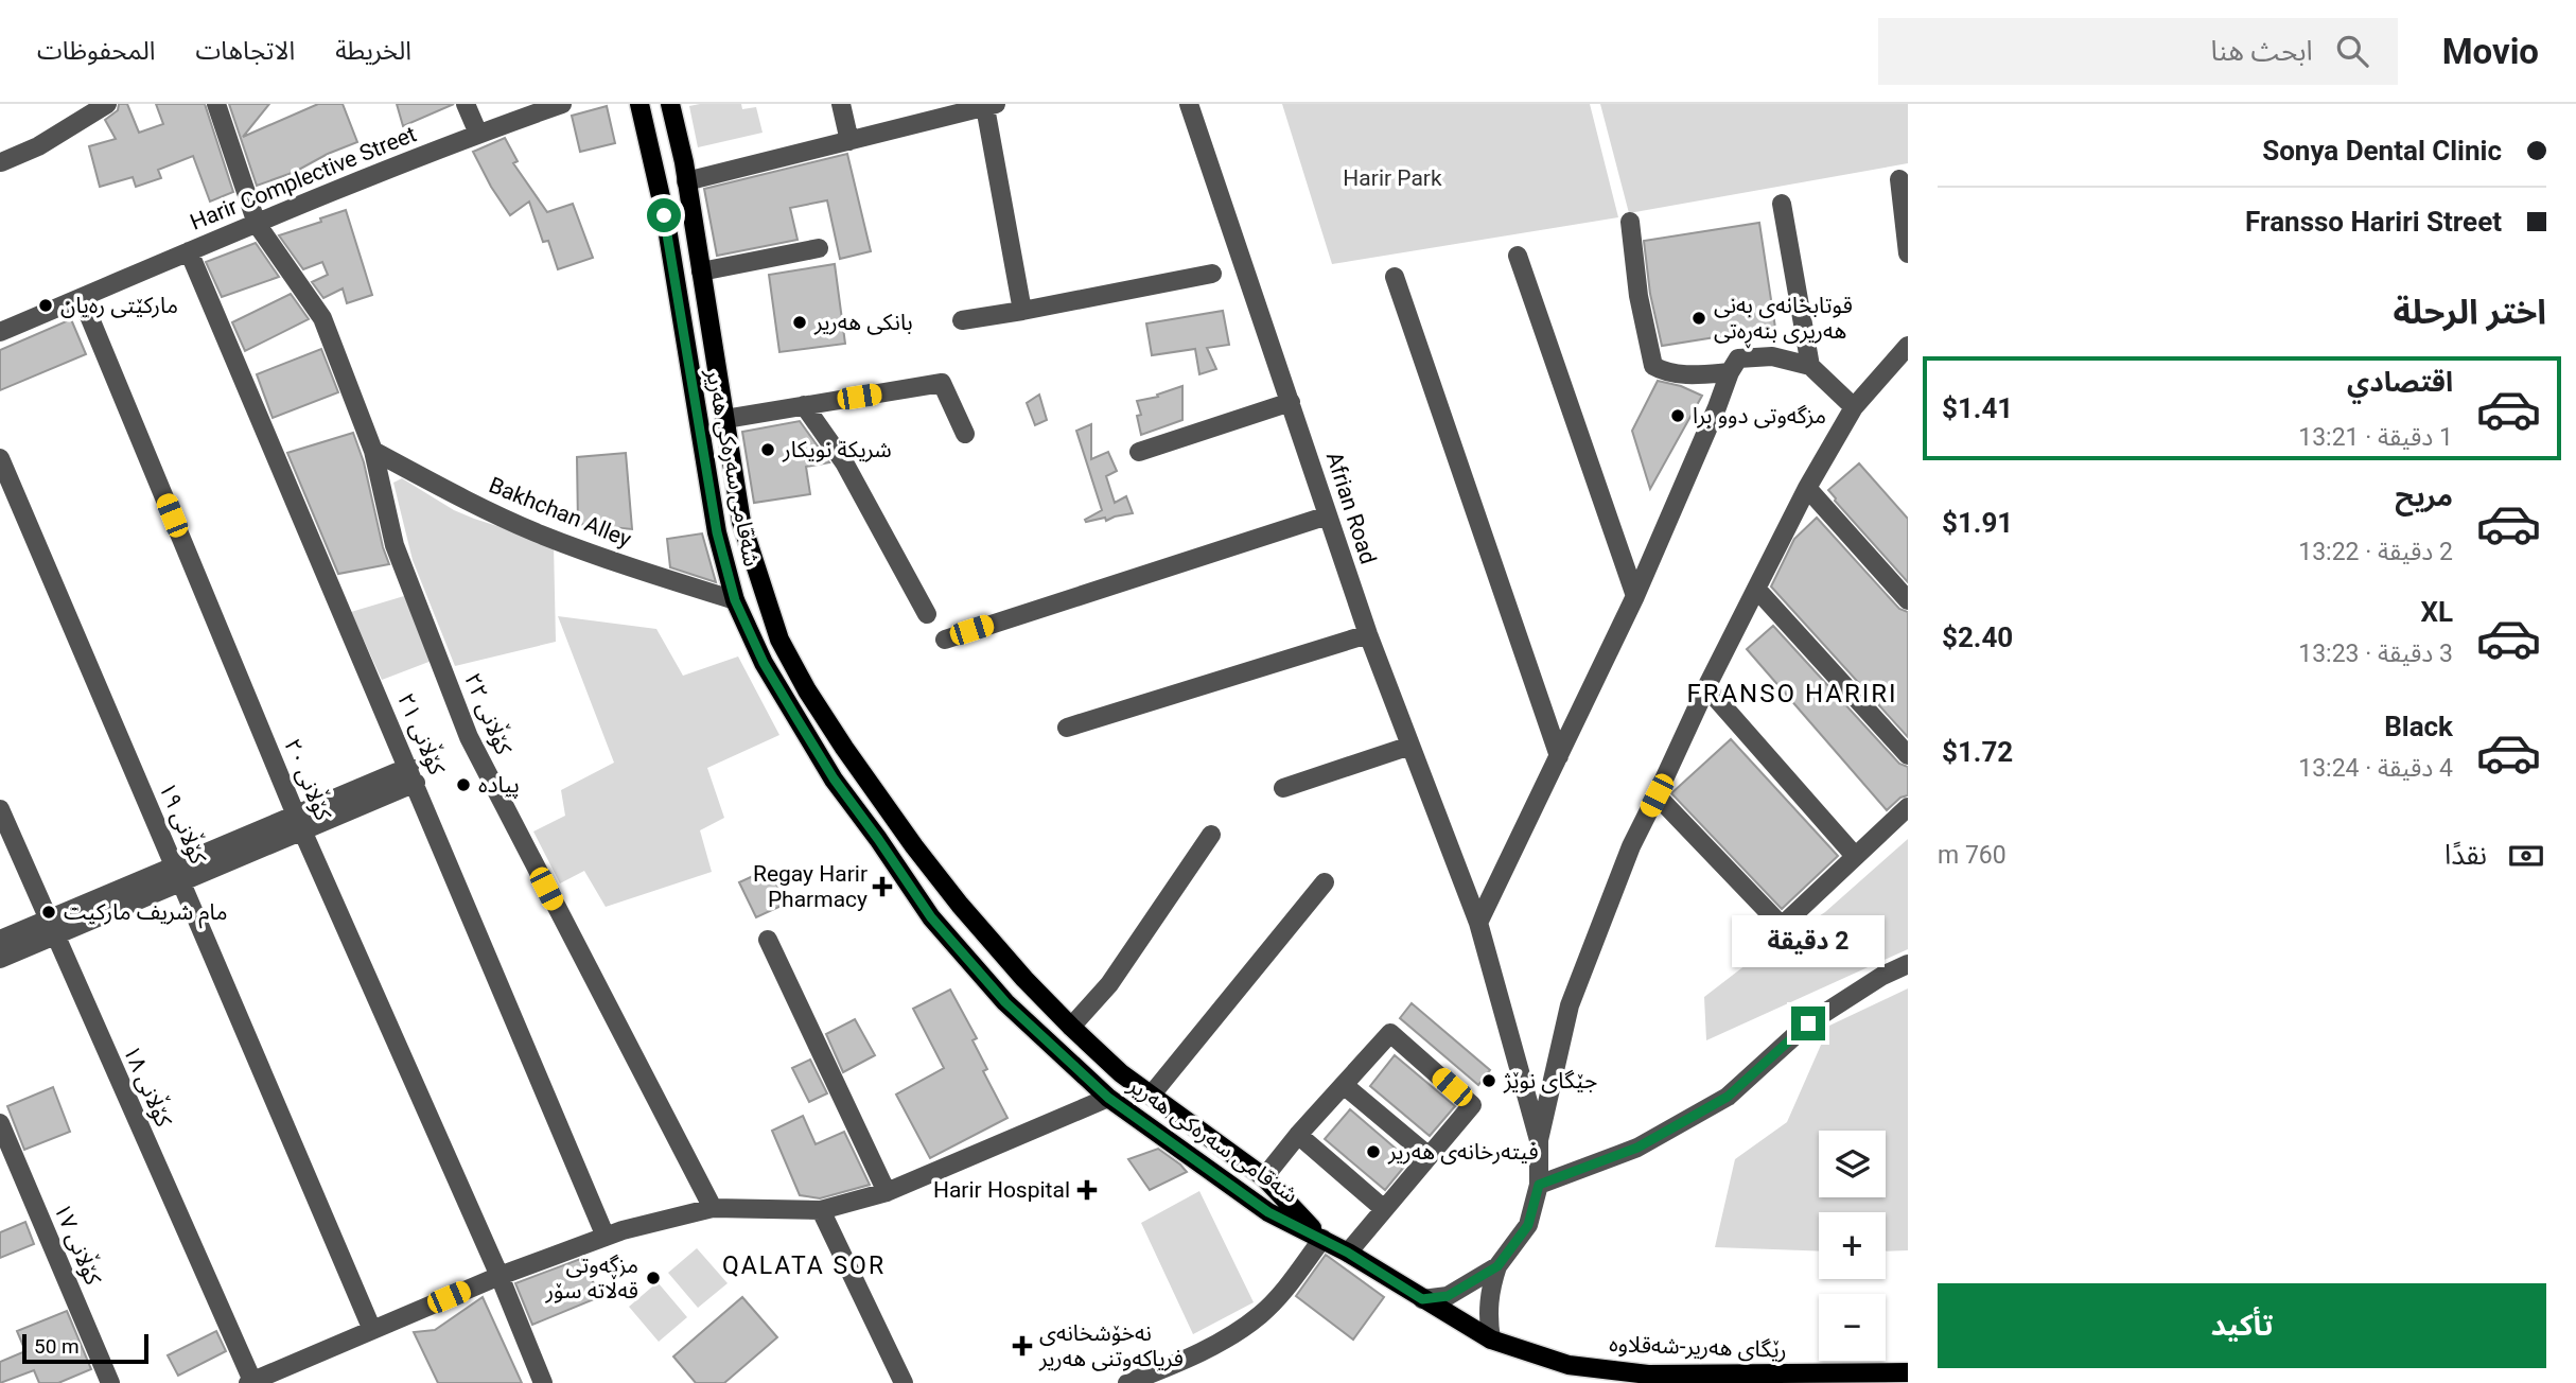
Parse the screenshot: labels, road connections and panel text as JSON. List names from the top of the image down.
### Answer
{
  "streets": {
    "main road": ["شەقامی سەرەکی هەریر", "رێگای هەریر-شەقلاوە"],
    "street": [
      "Harir Complective Street",
      "Afrian Road",
      "Bakhchan Alley",
      "کۆڵانی ٢٢",
      "کۆڵانی ٢١",
      "کۆڵانی ٢٠",
      "کۆڵانی ١٩",
      "کۆڵانی ١٨",
      "کۆڵانی ١٧"
    ]
  },
  "crossings": [
    ["Harir Complective Street", "کۆڵانی ٢٢"],
    ["Harir Complective Street", "کۆڵانی ٢١"],
    ["Harir Complective Street", "کۆڵانی ٢٠"],
    ["شەقامی سەرەکی هەریر", "Bakhchan Alley"],
    ["شەقامی سەرەکی هەریر", "رێگای هەریر-شەقلاوە"],
    ["Bakhchan Alley", "کۆڵانی ٢٢"]
  ],
  "districts": ["FRANSO HARIRI", "QALATA SOR"],
  "parks": ["Harir Park"],
  "places": {
    "other": [
      "مارکێتی رەیان",
      "قوتابخانەی بەنی هەریری بنەڕەتی",
      "بانکی هەریر",
      "مزگەوتی دوو برا",
      "شريكة نويكار",
      "پیادە",
      "مام شریف مارکیت",
      "جێگای نوێژ",
      "فیتەرخانەی هەریر",
      "مزگەوتی قەڵاتە سۆر"
    ],
    "health": ["Regay Harir Pharmacy", "‌Harir Hospital", "نەخۆشخانەی فریاکەوتنی هەریر"]
  },
  "scale_bar": "50 m",
  "page": {
    "header": "Movio",
    "search": "ابحث هنا",
    "nav": ["الخريطة", "الاتجاهات", "المحفوظات"],
    "banner": ["Sonya Dental Clinic", "Fransso Hariri Street"],
    "heading": "اختر الرحلة",
    "list": [
      {
        "name": "اقتصادي",
        "note": "1 دقيقة · 13:21",
        "value": "$1.41"
      },
      {
        "name": "مريح",
        "note": "2 دقيقة · 13:22",
        "value": "$1.91"
      },
      {
        "name": "XL",
        "note": "3 دقيقة · 13:23",
        "value": "$2.40"
      },
      {
        "name": "Black",
        "note": "4 دقيقة · 13:24",
        "value": "$1.72"
      }
    ],
    "pay": ["نقدًا", "760 m"],
    "bubble": "2 دقيقة",
    "map_buttons": ["+", "−"],
    "buttons": "تأكيد",
    "scale": "50 m"
  }
}
